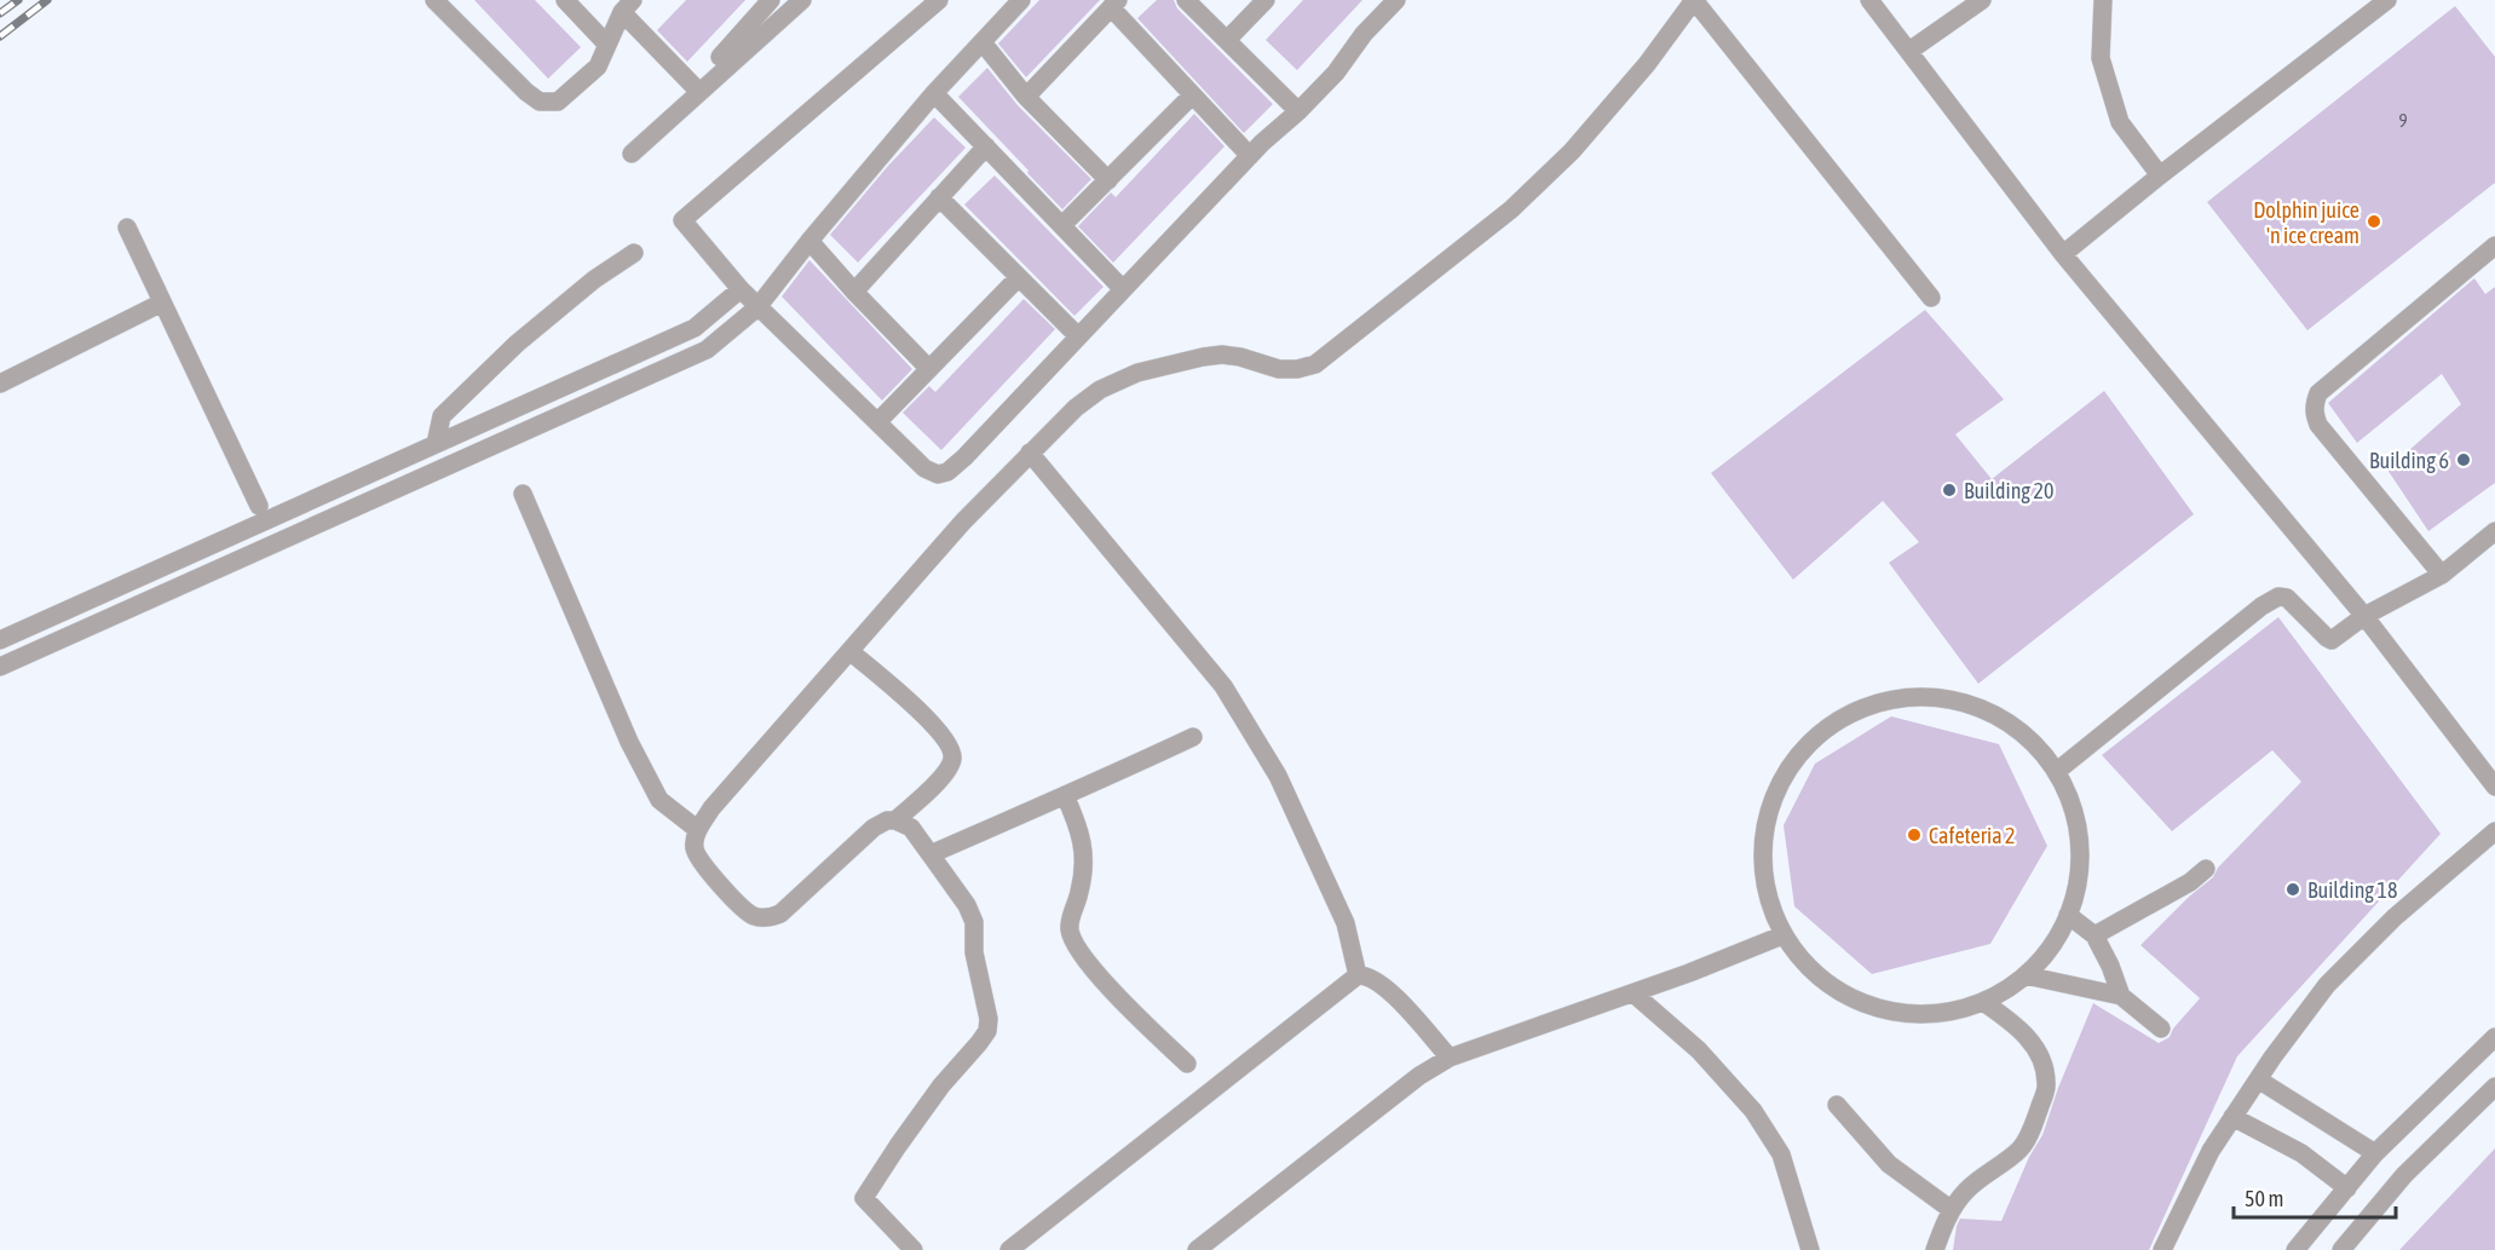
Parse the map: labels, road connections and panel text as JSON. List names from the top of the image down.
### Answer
{
  "places": [
    "Dolphin juice 'n ice cream",
    "Building 6",
    "Building 20",
    "Cafeteria 2",
    "Building 18"
  ],
  "house_numbers": ["9"],
  "scale_bar": "50 m"
}
